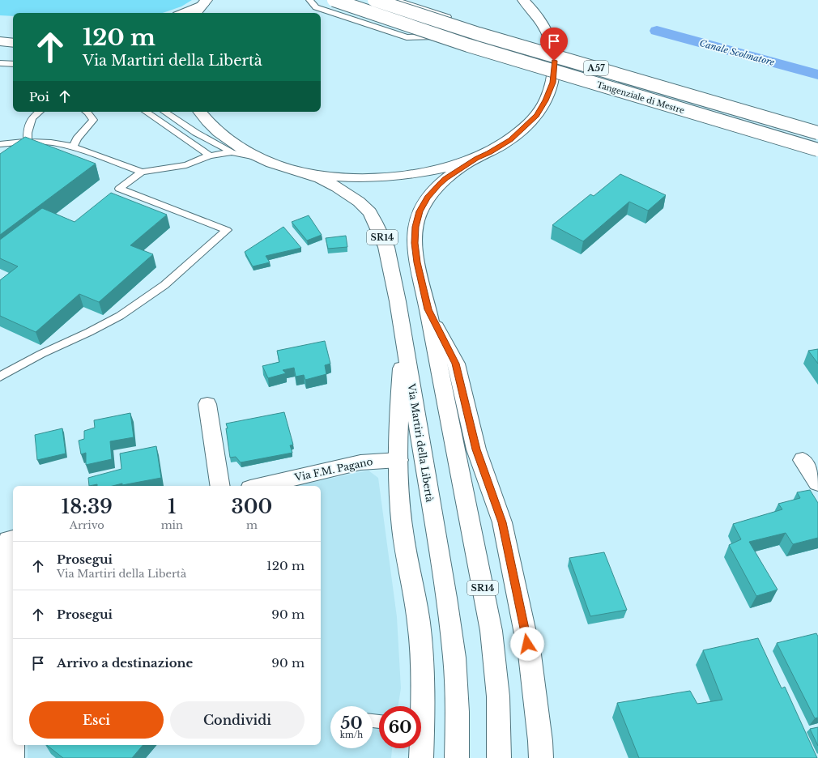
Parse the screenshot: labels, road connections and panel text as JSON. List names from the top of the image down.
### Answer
{
  "streets": {
    "main road": [
      "A57",
      "Tangenziale di Mestre",
      "SR14",
      "Via Martiri della Libertà",
      "Via F.M. Pagano"
    ]
  },
  "crossings": [
    ["SR14", "Via Martiri della Libertà"],
    ["SR14", "Via F.M. Pagano"]
  ],
  "water": ["Canale Scolmatore"],
  "page": {
    "turn": ["120 m", "Via Martiri della Libertà"],
    "then": "Poi",
    "eta": [
      "18:39",
      "Arrivo",
      "1",
      "min",
      "300",
      "m"
    ],
    "list": [
      {
        "name": "Prosegui",
        "note": "Via Martiri della Libertà",
        "value": "120 m"
      },
      {
        "name": "Prosegui",
        "value": "90 m"
      },
      {
        "name": "Arrivo a destinazione",
        "value": "90 m"
      }
    ],
    "buttons": ["Esci", "Condividi"],
    "speed": "50 km/h",
    "limit": "60"
  }
}
